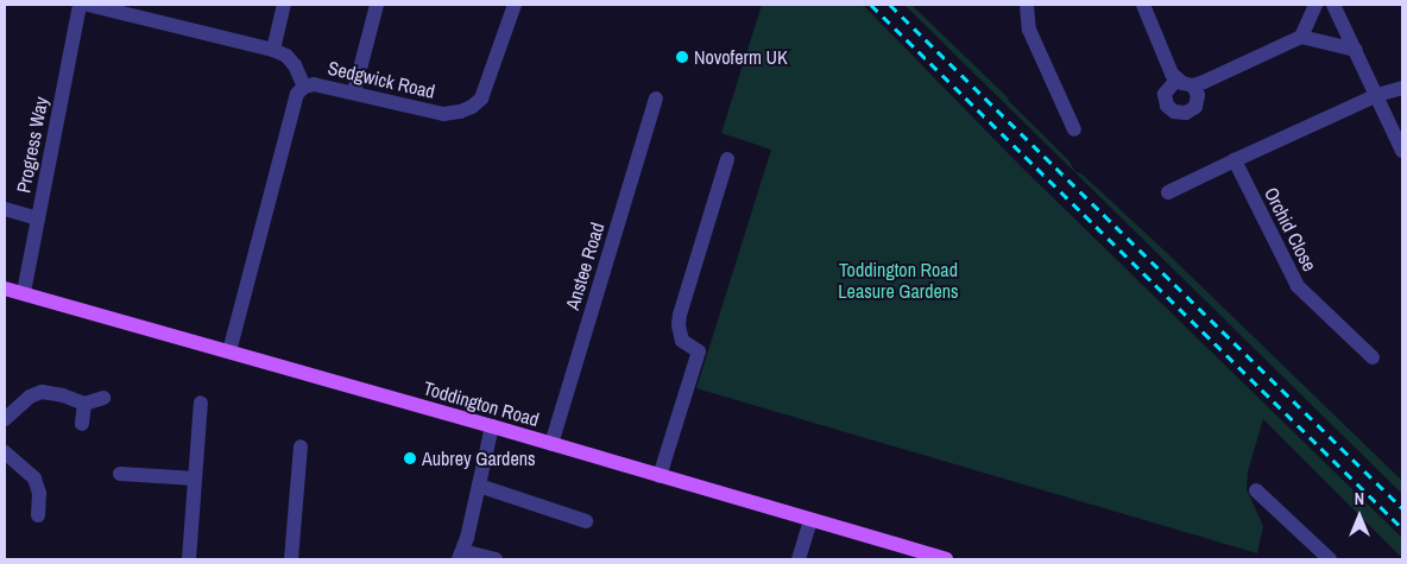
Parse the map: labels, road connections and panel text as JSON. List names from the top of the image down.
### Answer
{
  "streets": {
    "main road": ["Toddington Road"],
    "street": [
      "Sedgwick Road",
      "Progress Way",
      "Orchid Close",
      "Anstee Road"
    ]
  },
  "crossings": [
    ["Sedgwick Road", "Progress Way"],
    ["Sedgwick Road", "Toddington Road"],
    ["Progress Way", "Toddington Road"],
    ["Anstee Road", "Toddington Road"]
  ],
  "parks": ["Toddington Road Leasure Gardens"],
  "places": ["Novoferm UK", "Aubrey Gardens"],
  "north": "top"
}
